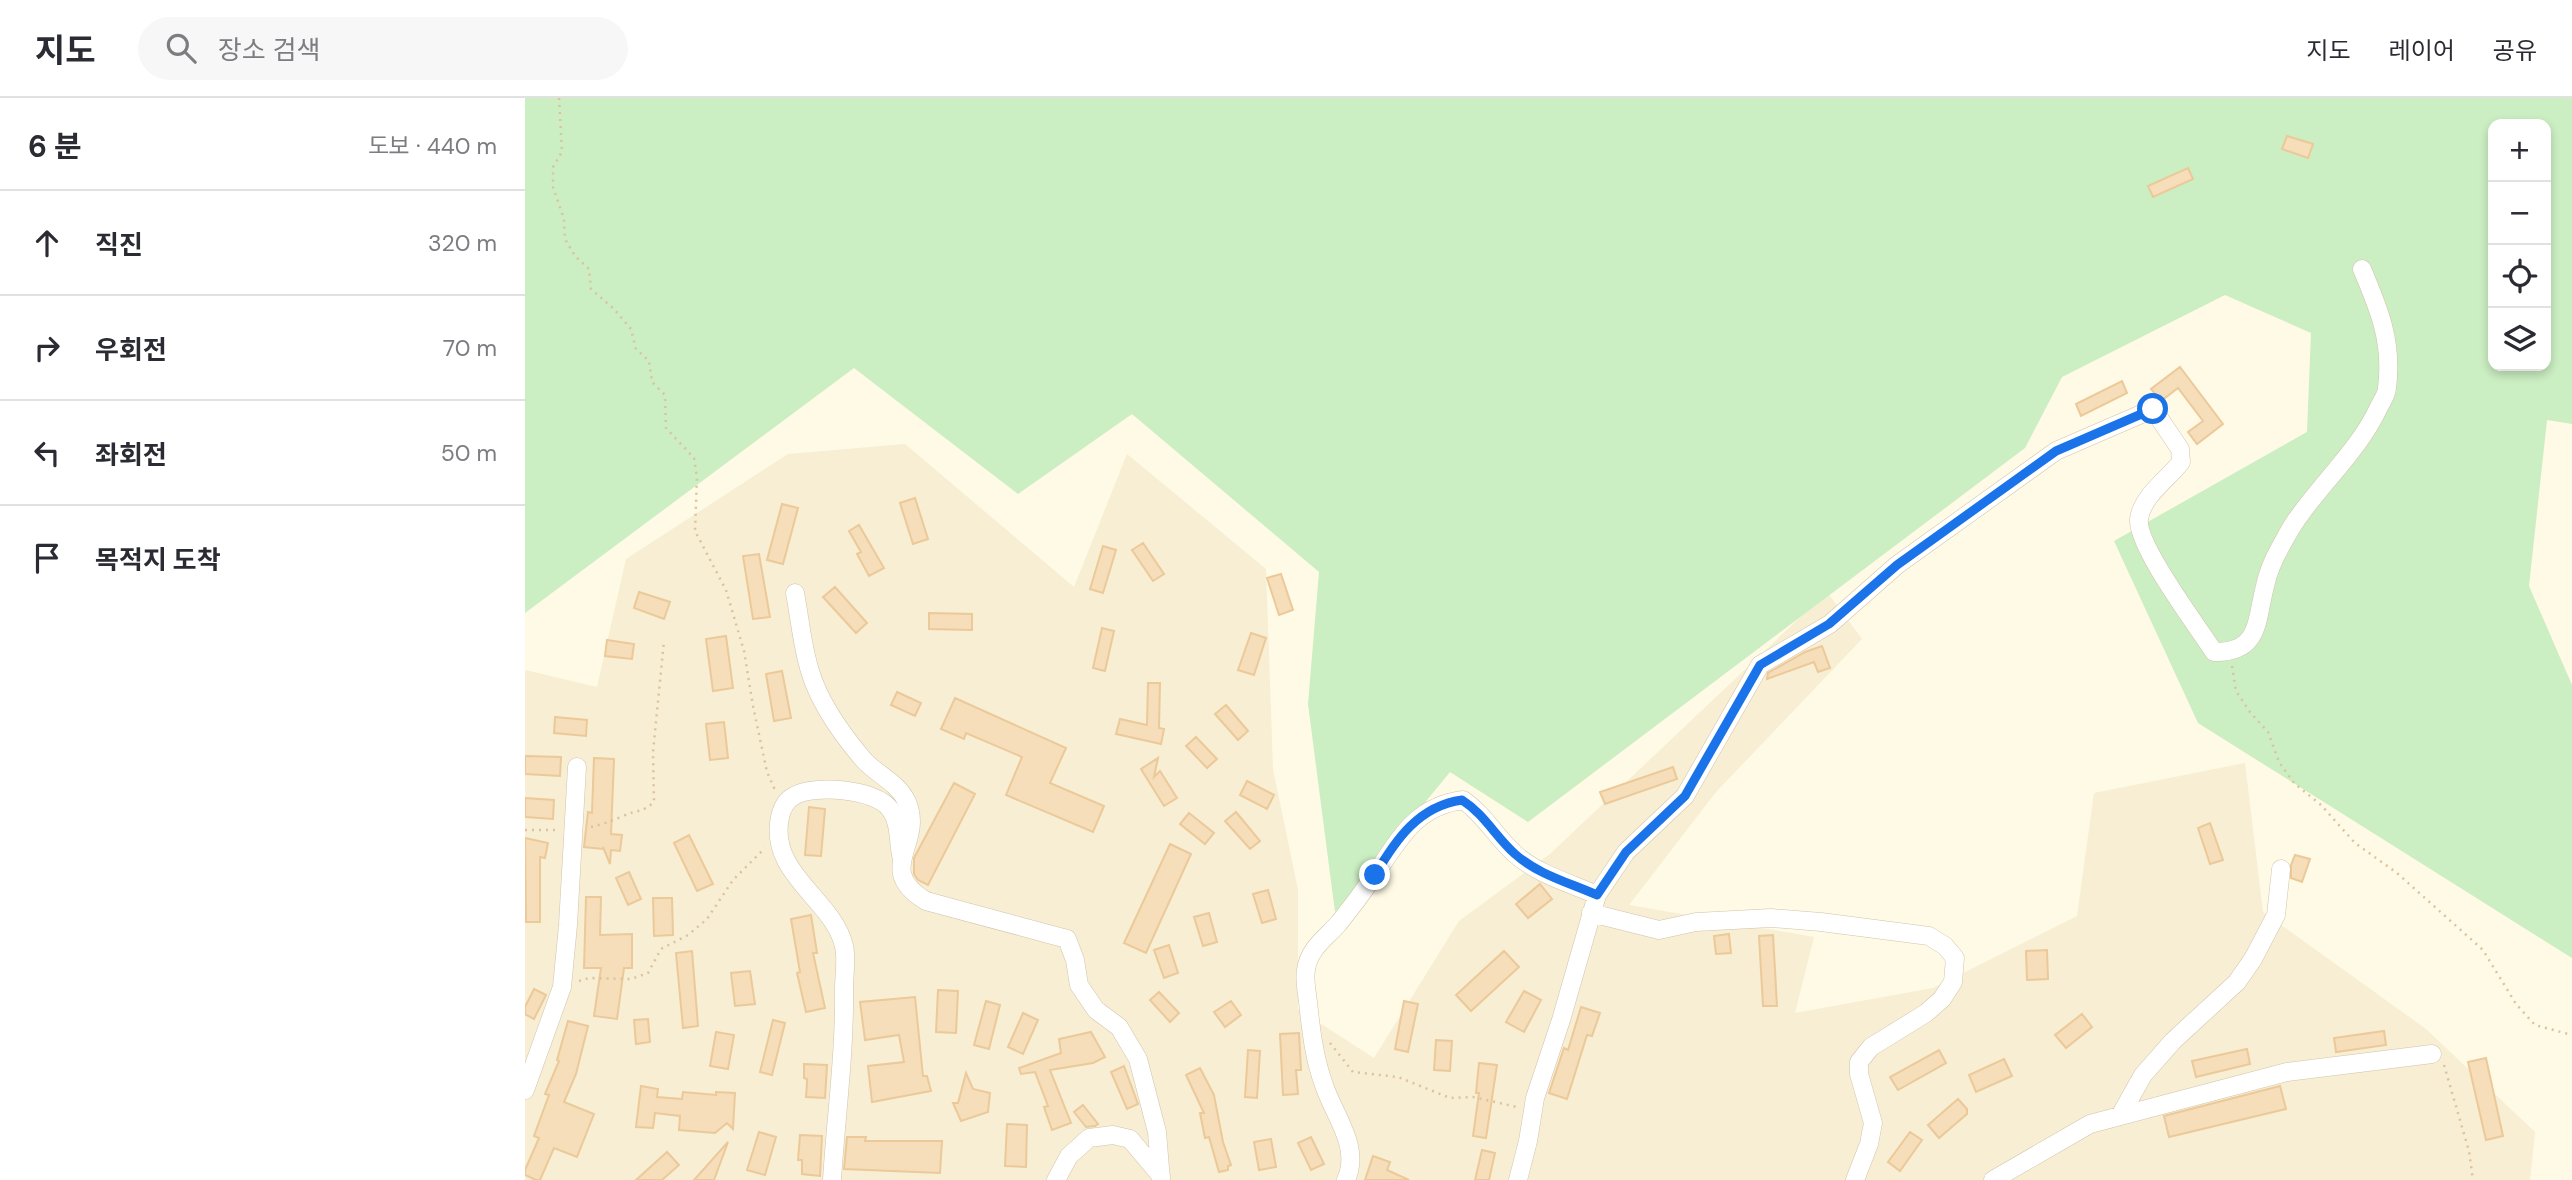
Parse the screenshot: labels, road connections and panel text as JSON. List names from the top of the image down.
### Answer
{
  "page": {
    "header": "지도",
    "search": "장소 검색",
    "nav": ["지도", "레이어", "공유"],
    "heading": ["6 분", "도보 · 440 m"],
    "map_buttons": ["+", "−"],
    "list": [
      ["직진", "320 m"],
      ["우회전", "70 m"],
      ["좌회전", "50 m"],
      "목적지 도착"
    ]
  }
}
